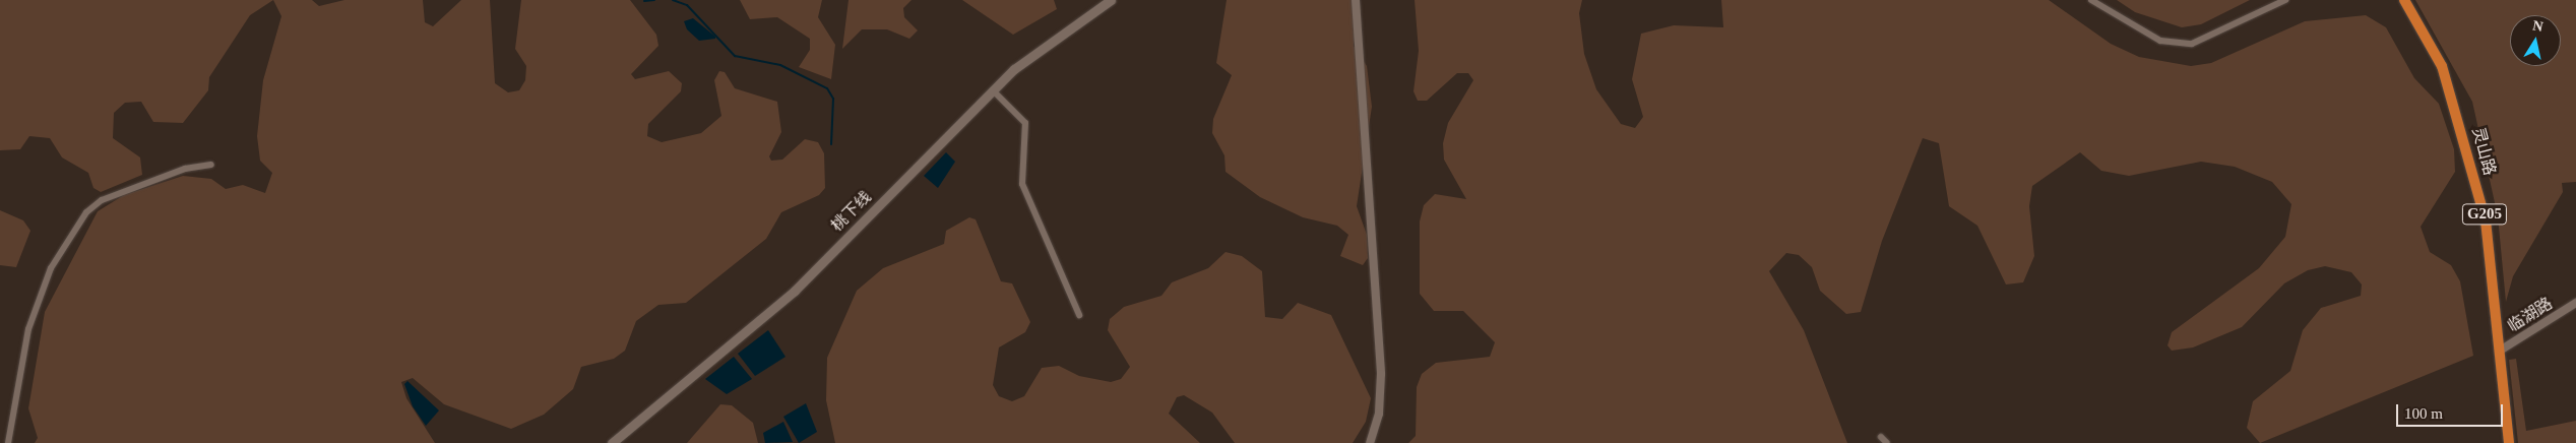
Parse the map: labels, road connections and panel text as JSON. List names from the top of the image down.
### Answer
{
  "streets": {
    "highway": ["灵山路", "G205"],
    "main road": ["桃下线"],
    "street": ["临湖路"]
  },
  "crossings": [
    ["灵山路", "临湖路"]
  ],
  "scale_bar": "100 m",
  "north": "top"
}
